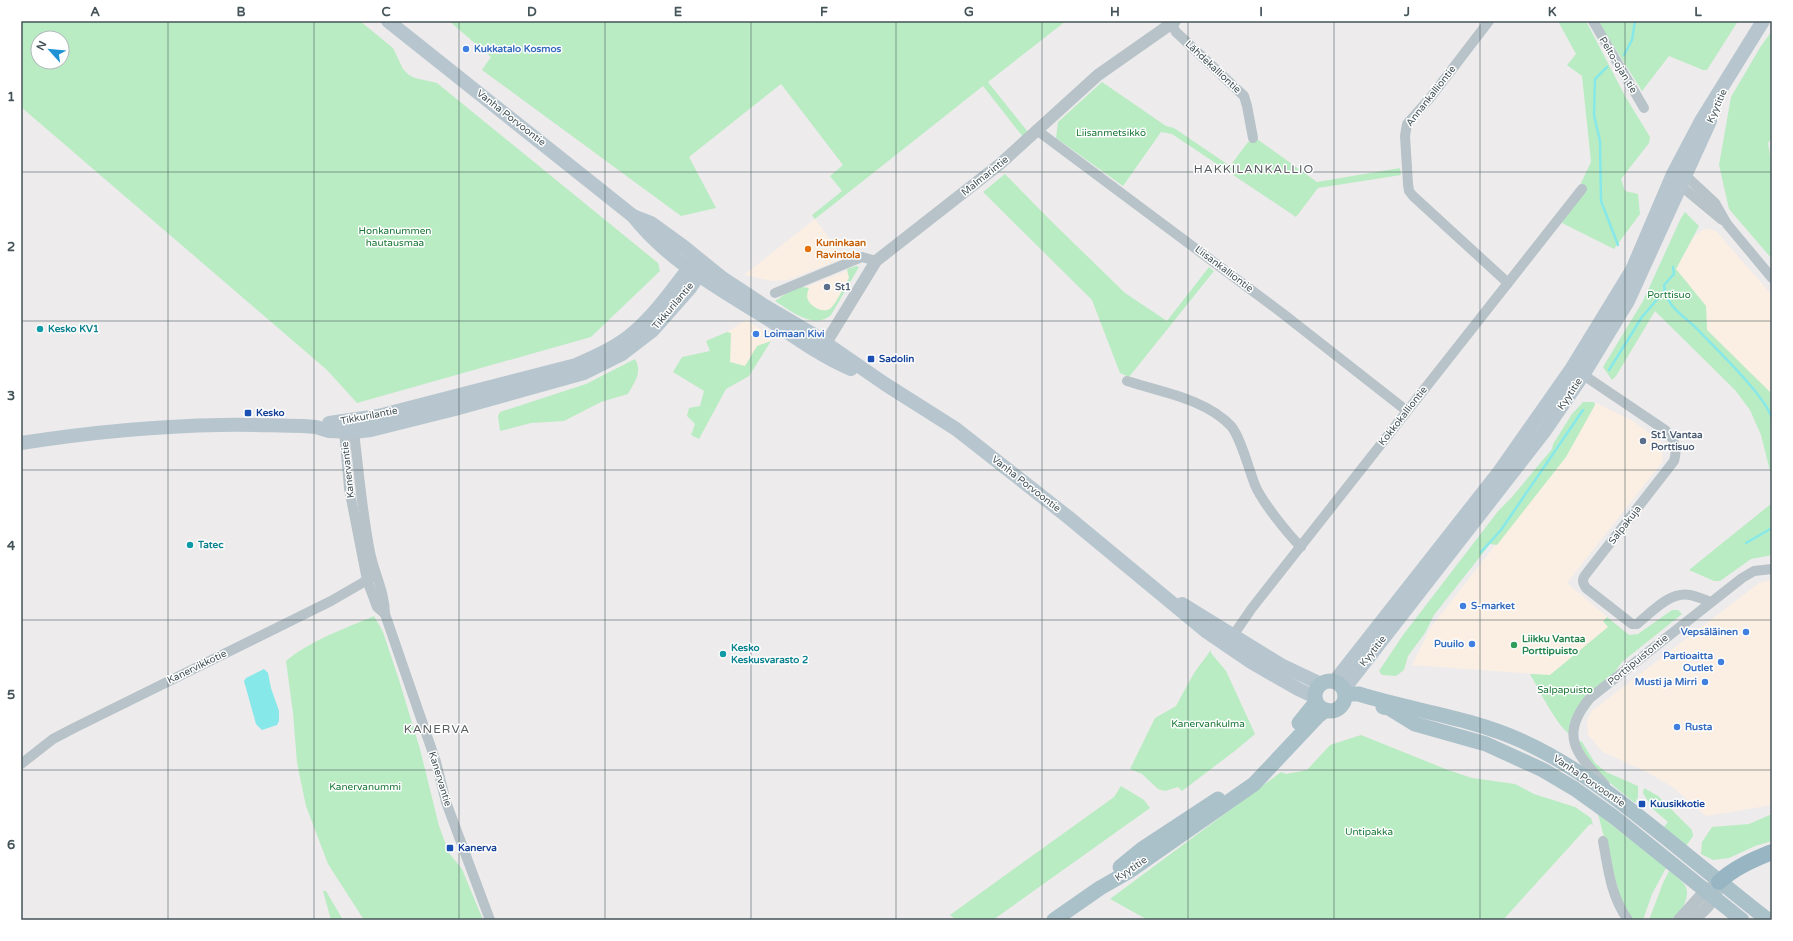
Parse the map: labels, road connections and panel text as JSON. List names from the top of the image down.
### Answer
{
  "streets": {
    "main road": ["Kyytitie", "Vanha Porvoontie", "Tikkurilantie"],
    "street": [
      "Pelto-ojan tie",
      "Lähdekalliontie",
      "Annankalliontie",
      "Malmarintie",
      "Liisankalliontie",
      "Kokkokalliontie",
      "Kanervantie",
      "Salpakuja",
      "Porttipuistontie",
      "Kanervikkotie"
    ]
  },
  "crossings": [
    ["Lähdekalliontie", "Malmarintie"],
    ["Annankalliontie", "Kokkokalliontie"],
    ["Kyytitie", "Vanha Porvoontie"],
    ["Kyytitie", "Salpakuja"],
    ["Vanha Porvoontie", "Malmarintie"],
    ["Vanha Porvoontie", "Tikkurilantie"],
    ["Vanha Porvoontie", "Kokkokalliontie"],
    ["Vanha Porvoontie", "Porttipuistontie"],
    ["Malmarintie", "Liisankalliontie"],
    ["Liisankalliontie", "Kokkokalliontie"],
    ["Tikkurilantie", "Kanervantie"],
    ["Kanervantie", "Kanervikkotie"],
    ["Salpakuja", "Porttipuistontie"]
  ],
  "districts": ["HAKKILANKALLIO", "KANERVA"],
  "parks": [
    "Liisanmetsikkö",
    "Honkanummen hautausmaa",
    "Porttisuo",
    "Salpapuisto",
    "Kanervankulma",
    "Kanervanummi",
    "Untipakka"
  ],
  "places": {
    "other": [
      "Kukkatalo Kosmos",
      "Kuninkaan Ravintola",
      "St1",
      "Kesko KV1",
      "Loimaan Kivi",
      "St1 Vantaa Porttisuo",
      "Tatec",
      "S-market",
      "Vepsäläinen",
      "Puuilo",
      "Liikku Vantaa Porttipuisto",
      "Kesko Keskusvarasto 2",
      "Partioaitta Outlet",
      "Musti ja Mirri",
      "Rusta"
    ],
    "transit": [
      "Sadolin",
      "Kesko",
      "Kuusikkotie",
      "Kanerva"
    ]
  },
  "north": "top left",
  "grid": {
    "columns": [
      "A",
      "B",
      "C",
      "D",
      "E",
      "F",
      "G",
      "H",
      "I",
      "J",
      "K",
      "L"
    ],
    "rows": [
      "1",
      "2",
      "3",
      "4",
      "5",
      "6"
    ]
  }
}
